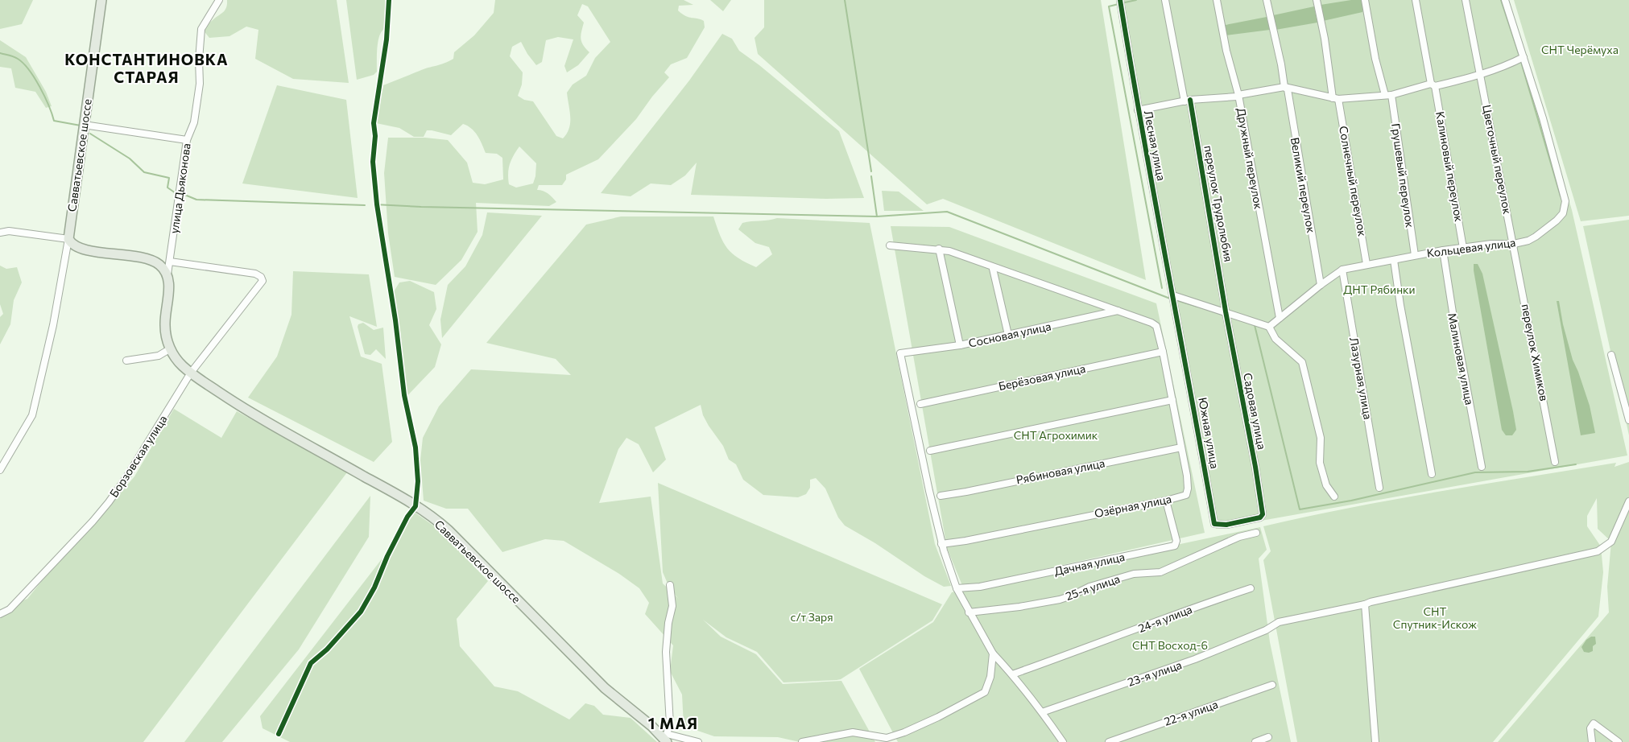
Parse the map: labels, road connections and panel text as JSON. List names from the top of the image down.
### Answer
{
  "streets": {
    "main road": ["Савватьевское шоссе", "улица Дьяконова"],
    "street": [
      "Лесная улица",
      "Дружный переулок",
      "Цветочный переулок",
      "Калиновый переулок",
      "Грушевый переулок",
      "Солнечный переулок",
      "Великий переулок",
      "переулок Трудолюбия",
      "Кольцевая улица",
      "Сосновая улица",
      "переулок Химиков",
      "Малиновая улица",
      "Берёзовая улица",
      "Лазурная улица",
      "Садовая улица",
      "Южная улица",
      "Борзовская улица",
      "Рябиновая улица",
      "Озёрная улица",
      "Дачная улица",
      "25-я улица",
      "24-я улица",
      "23-я улица",
      "22-я улица"
    ]
  },
  "crossings": [
    ["Лесная улица", "Южная улица"],
    ["Савватьевское шоссе", "улица Дьяконова"],
    ["Савватьевское шоссе", "Борзовская улица"],
    ["Дружный переулок", "Кольцевая улица"],
    ["Цветочный переулок", "Кольцевая улица"],
    ["Цветочный переулок", "переулок Химиков"],
    ["Калиновый переулок", "Кольцевая улица"],
    ["Грушевый переулок", "Кольцевая улица"],
    ["Солнечный переулок", "Кольцевая улица"],
    ["Великий переулок", "Кольцевая улица"],
    ["улица Дьяконова", "Борзовская улица"],
    ["переулок Трудолюбия", "Садовая улица"],
    ["Кольцевая улица", "переулок Химиков"],
    ["Кольцевая улица", "Малиновая улица"],
    ["Кольцевая улица", "Лазурная улица"],
    ["Сосновая улица", "Озёрная улица"],
    ["Берёзовая улица", "Озёрная улица"],
    ["Садовая улица", "Южная улица"],
    ["Рябиновая улица", "Озёрная улица"],
    ["Озёрная улица", "Дачная улица"]
  ],
  "districts": ["КОНСТАНТИНОВКА СТАРАЯ", "1 МАЯ"],
  "parks": [
    "СНТ Черёмуха",
    "ДНТ Рябинки",
    "СНТ Агрохимик",
    "СНТ Спутник-Искож",
    "с/т Заря",
    "СНТ Восход-6"
  ]
}
